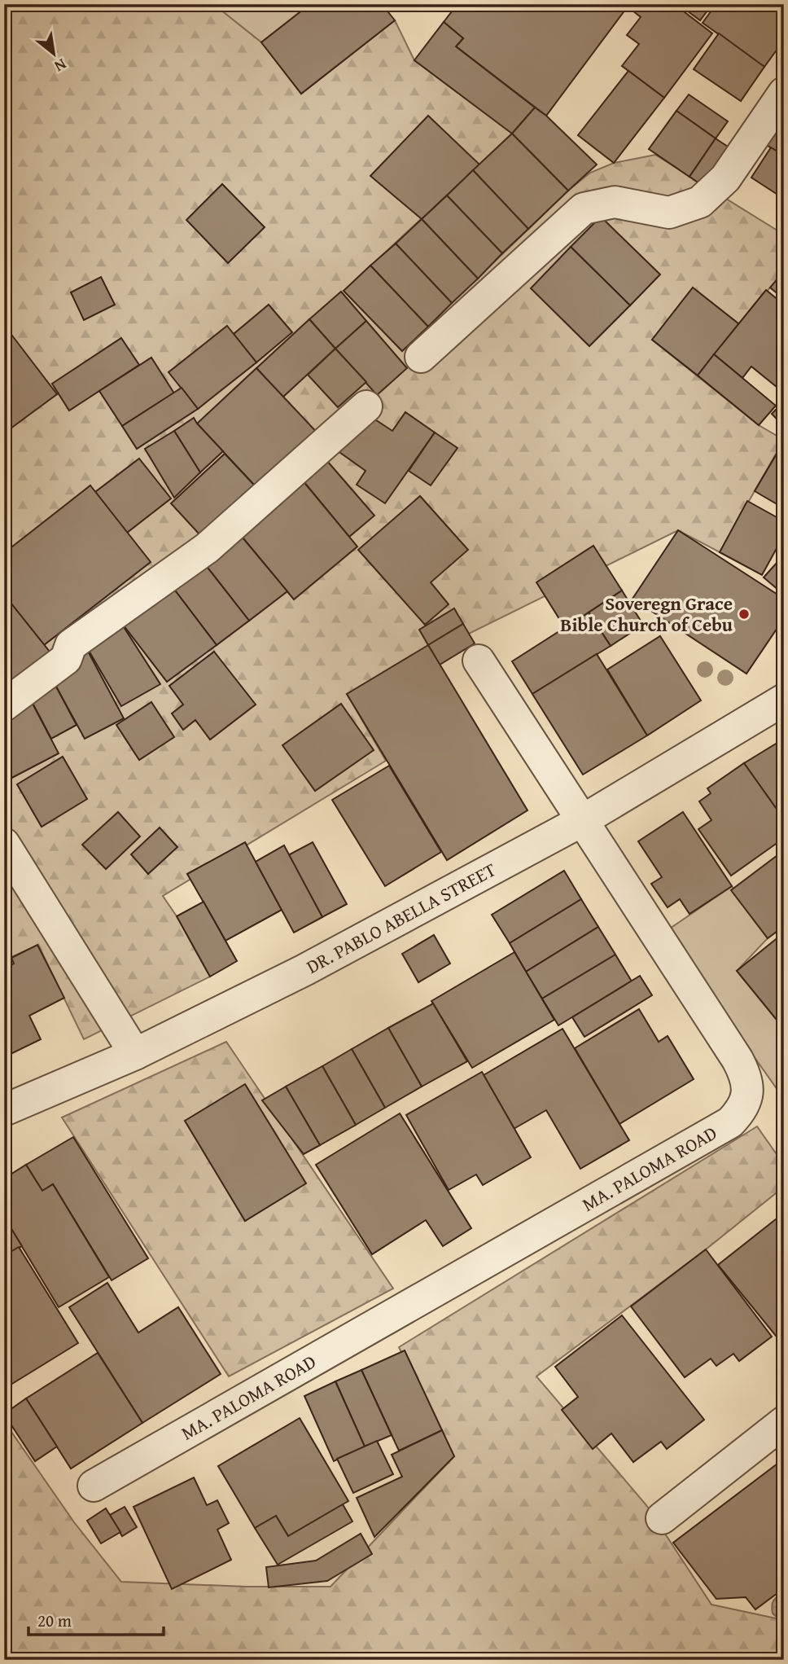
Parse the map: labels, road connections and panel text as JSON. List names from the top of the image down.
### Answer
{
  "streets": {
    "street": ["DR. PABLO ABELLA STREET", "MA. PALOMA ROAD"]
  },
  "crossings": [
    ["DR. PABLO ABELLA STREET", "MA. PALOMA ROAD"]
  ],
  "places": ["Soveregn Grace Bible Church of Cebu"],
  "scale_bar": "20 m",
  "north": "bottom right"
}
